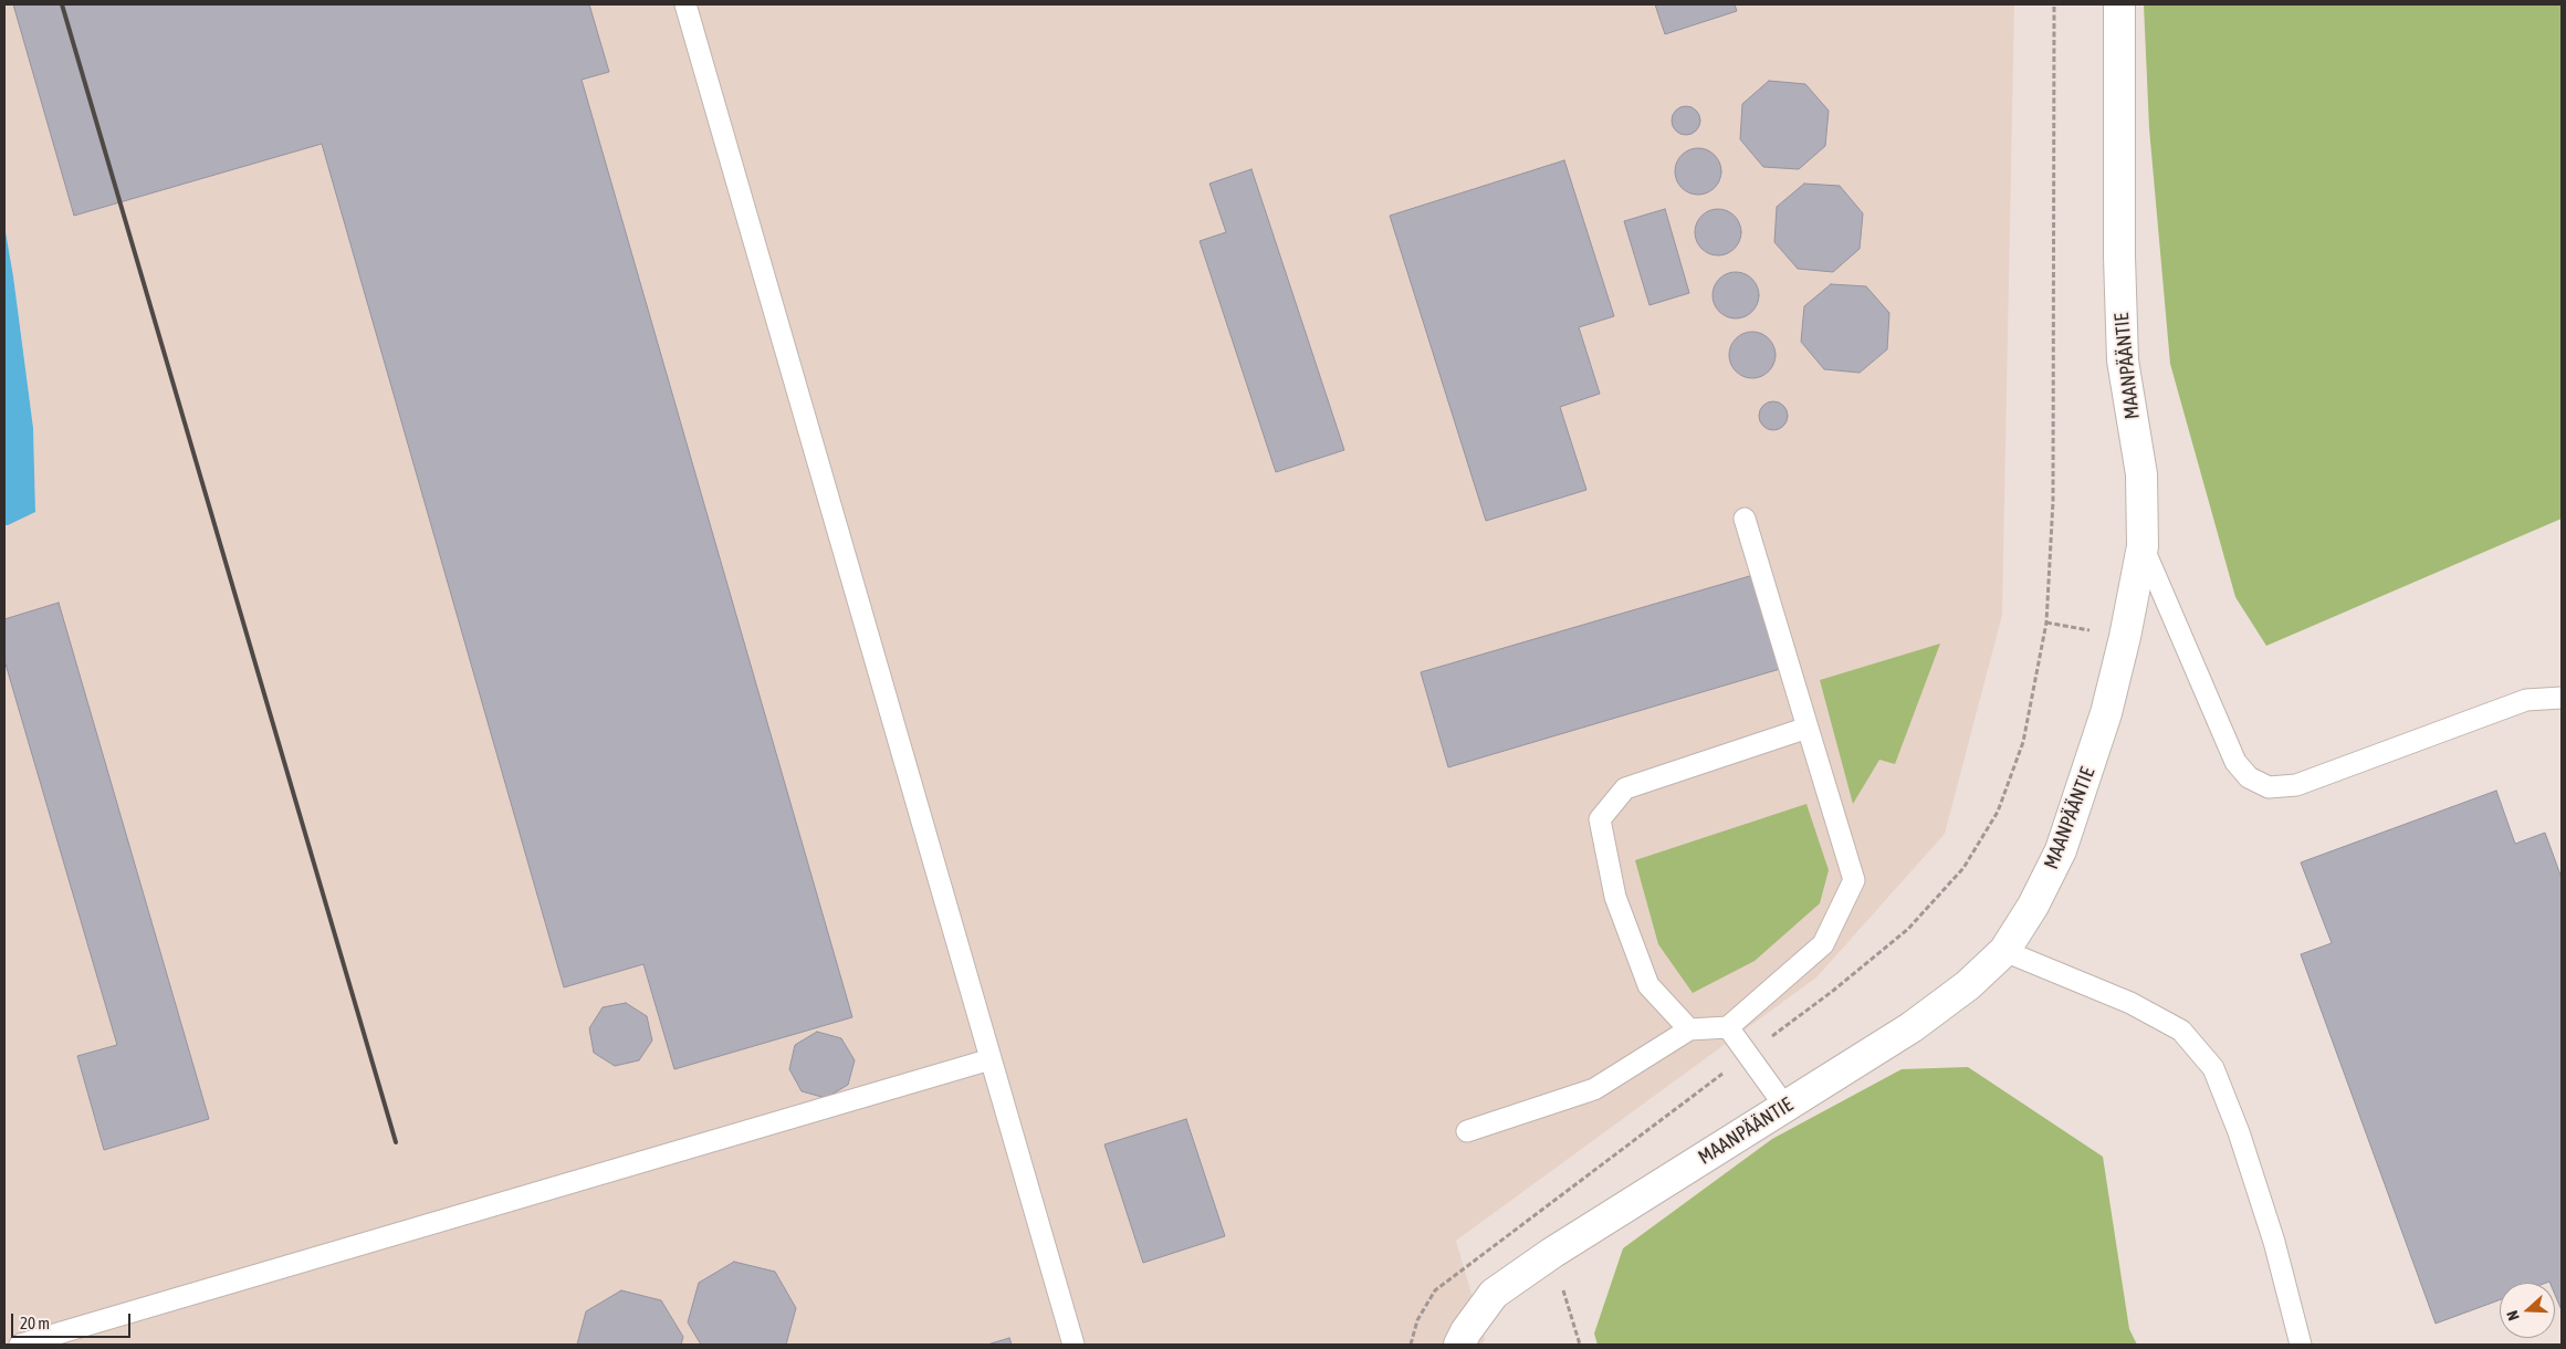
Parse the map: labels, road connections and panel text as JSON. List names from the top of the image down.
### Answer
{
  "streets": {
    "street": ["MAANPÄÄNTIE"]
  },
  "scale_bar": "20 m",
  "north": "left"
}
